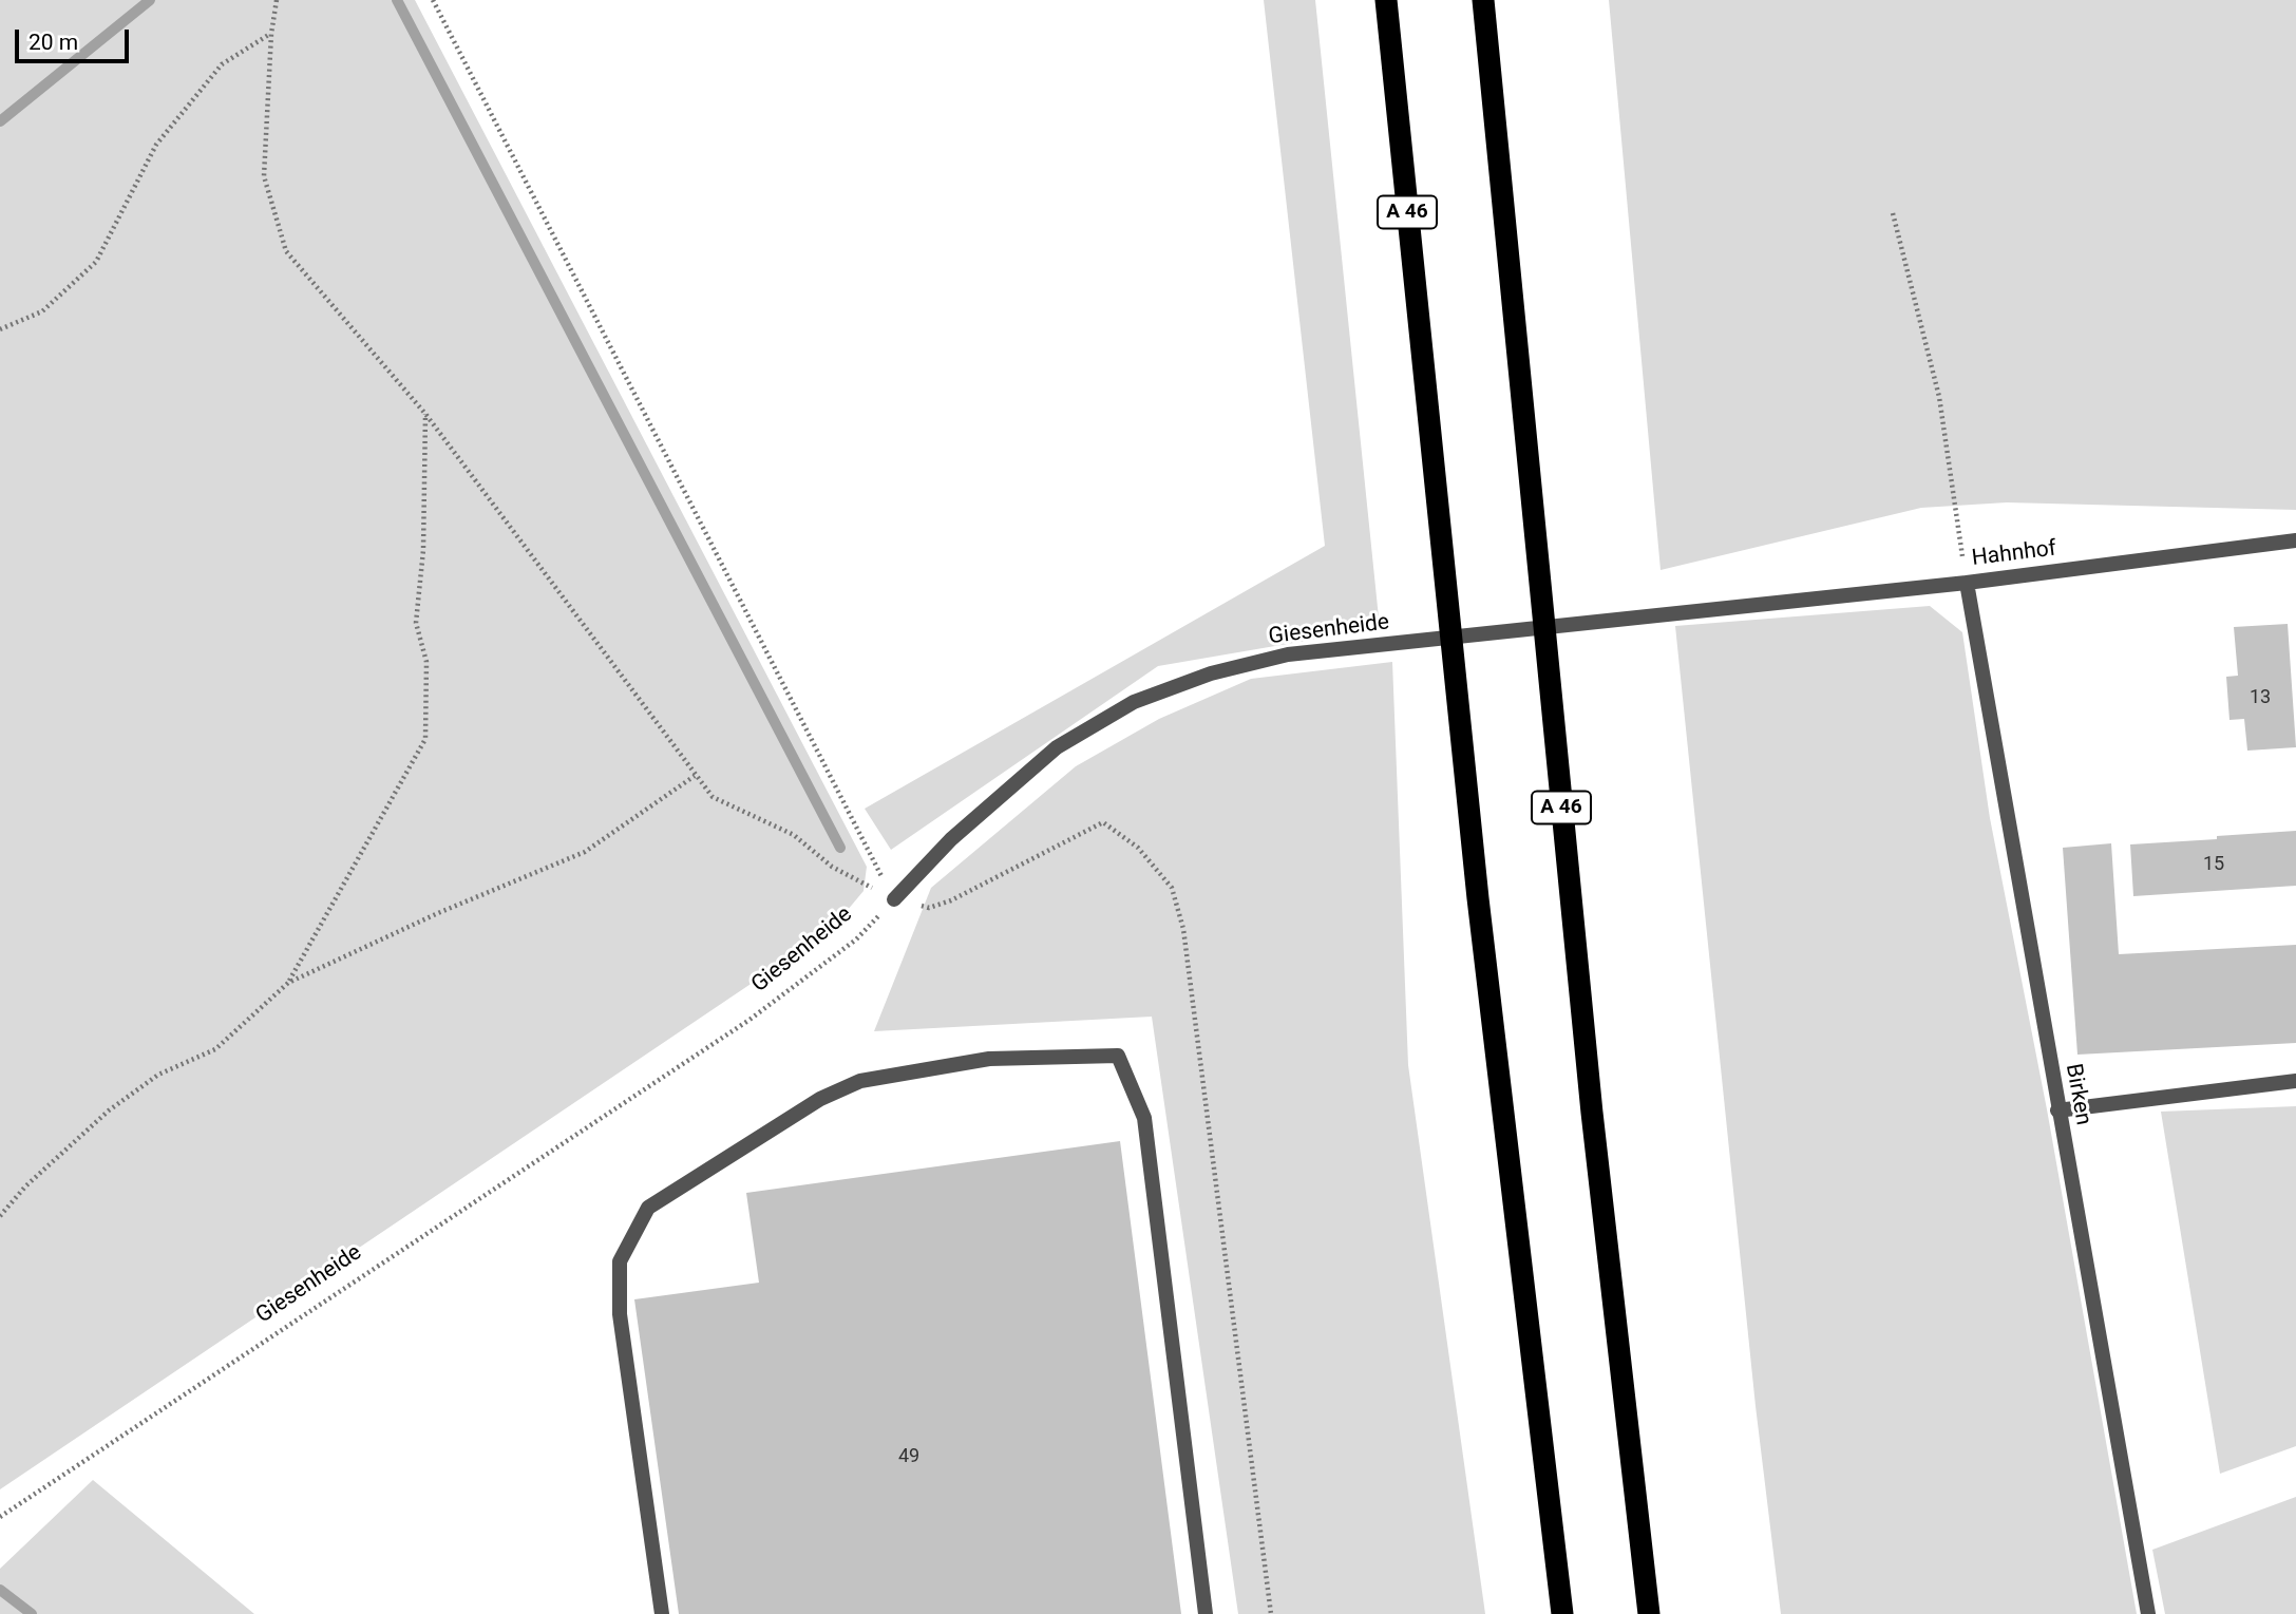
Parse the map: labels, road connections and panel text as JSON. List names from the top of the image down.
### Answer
{
  "streets": {
    "highway": ["A 46"],
    "street": ["Hahnhof", "Giesenheide", "Birken"]
  },
  "crossings": [
    ["Hahnhof", "Giesenheide"],
    ["Hahnhof", "Birken"]
  ],
  "house_numbers": ["13", "15", "49"],
  "scale_bar": "20 m"
}
